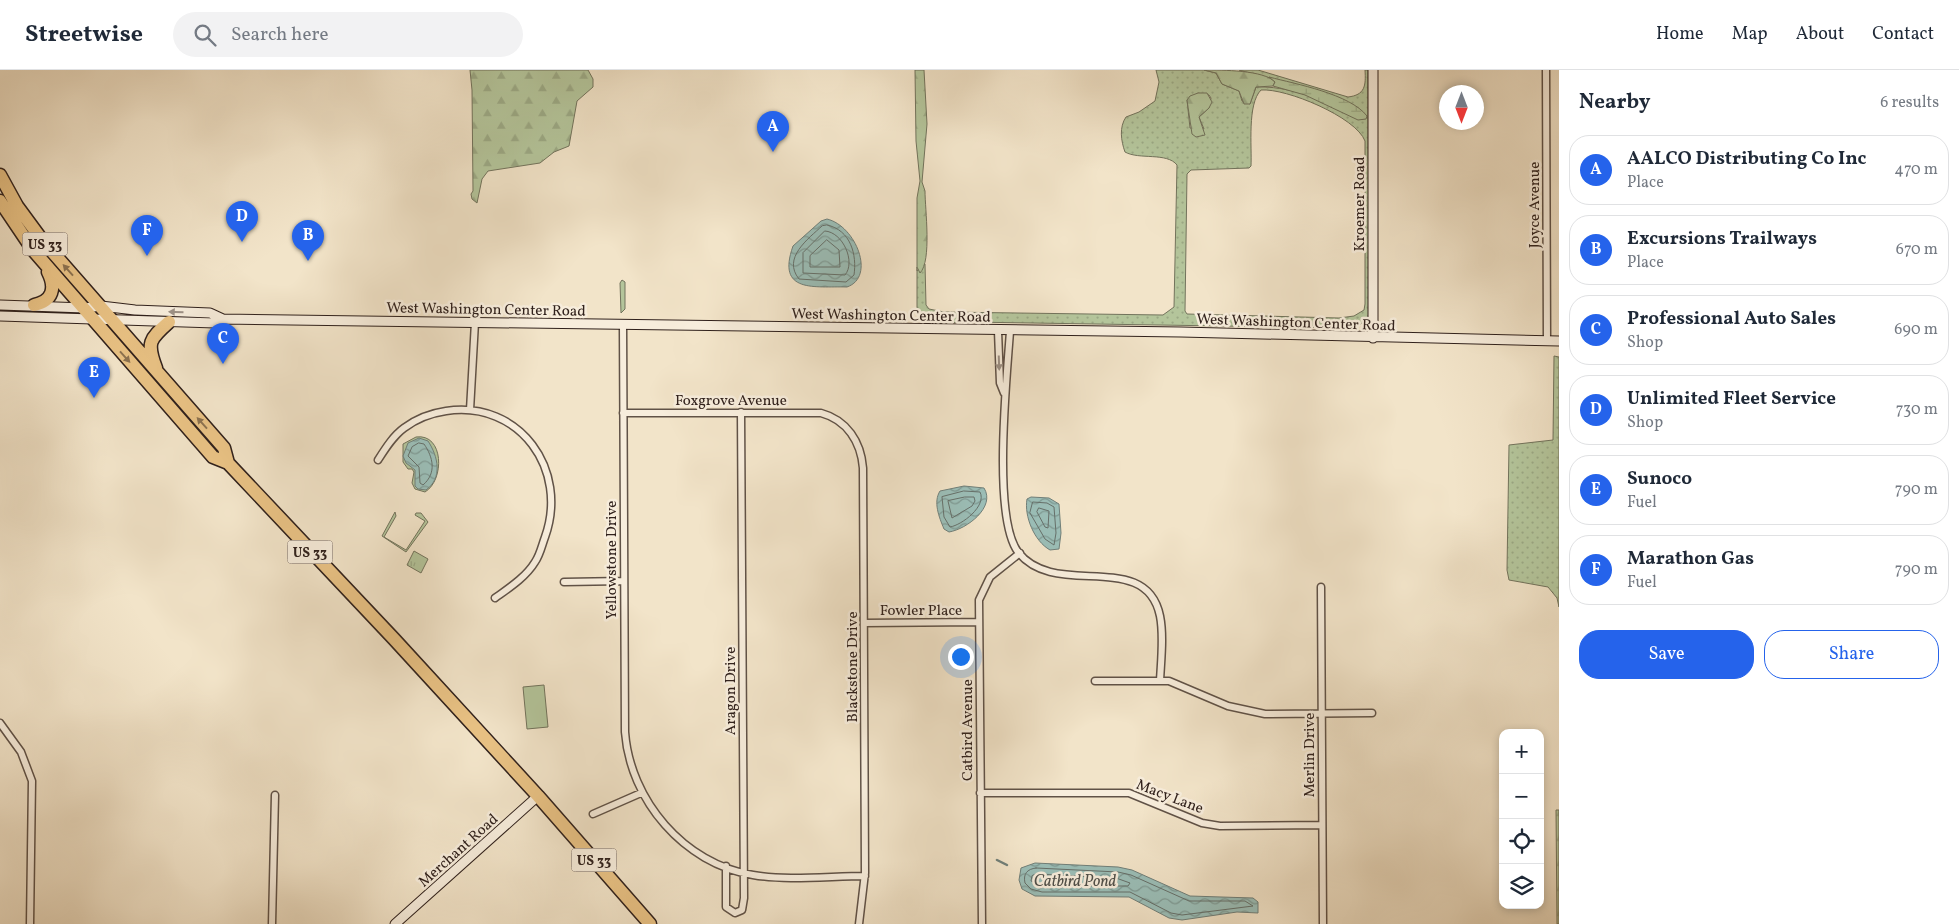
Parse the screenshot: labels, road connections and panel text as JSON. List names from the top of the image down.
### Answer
{
  "streets": {
    "highway": ["US 33"],
    "main road": ["Kroemer Road", "West Washington Center Road", "Merchant Road"],
    "street": [
      "Joyce Avenue",
      "Foxgrove Avenue",
      "Yellowstone Drive",
      "Fowler Place",
      "Blackstone Drive",
      "Aragon Drive",
      "Catbird Avenue",
      "Merlin Drive",
      "Macy Lane"
    ]
  },
  "crossings": [
    ["Kroemer Road", "West Washington Center Road"],
    ["Joyce Avenue", "West Washington Center Road"],
    ["US 33", "West Washington Center Road"],
    ["US 33", "Merchant Road"],
    ["West Washington Center Road", "Yellowstone Drive"],
    ["Foxgrove Avenue", "Yellowstone Drive"],
    ["Foxgrove Avenue", "Blackstone Drive"],
    ["Foxgrove Avenue", "Aragon Drive"],
    ["Yellowstone Drive", "Blackstone Drive"],
    ["Yellowstone Drive", "Aragon Drive"],
    ["Fowler Place", "Blackstone Drive"],
    ["Fowler Place", "Catbird Avenue"],
    ["Catbird Avenue", "Macy Lane"],
    ["Merlin Drive", "Macy Lane"]
  ],
  "water": ["Catbird Pond"],
  "north": "bottom",
  "page": {
    "header": "Streetwise",
    "search": "Search here",
    "nav": [
      "Home",
      "Map",
      "About",
      "Contact"
    ],
    "heading": ["Nearby", "6 results"],
    "pins": [
      "A",
      "D",
      "F",
      "B",
      "C",
      "E"
    ],
    "list": [
      {
        "mark": "A",
        "name": "AALCO Distributing Co Inc",
        "note": "Place",
        "value": "470 m"
      },
      {
        "mark": "B",
        "name": "Excursions Trailways",
        "note": "Place",
        "value": "670 m"
      },
      {
        "mark": "C",
        "name": "Professional Auto Sales",
        "note": "Shop",
        "value": "690 m"
      },
      {
        "mark": "D",
        "name": "Unlimited Fleet Service",
        "note": "Shop",
        "value": "730 m"
      },
      {
        "mark": "E",
        "name": "Sunoco",
        "note": "Fuel",
        "value": "790 m"
      },
      {
        "mark": "F",
        "name": "Marathon Gas",
        "note": "Fuel",
        "value": "790 m"
      }
    ],
    "buttons": ["Save", "Share"],
    "map_buttons": ["+", "−"]
  }
}
